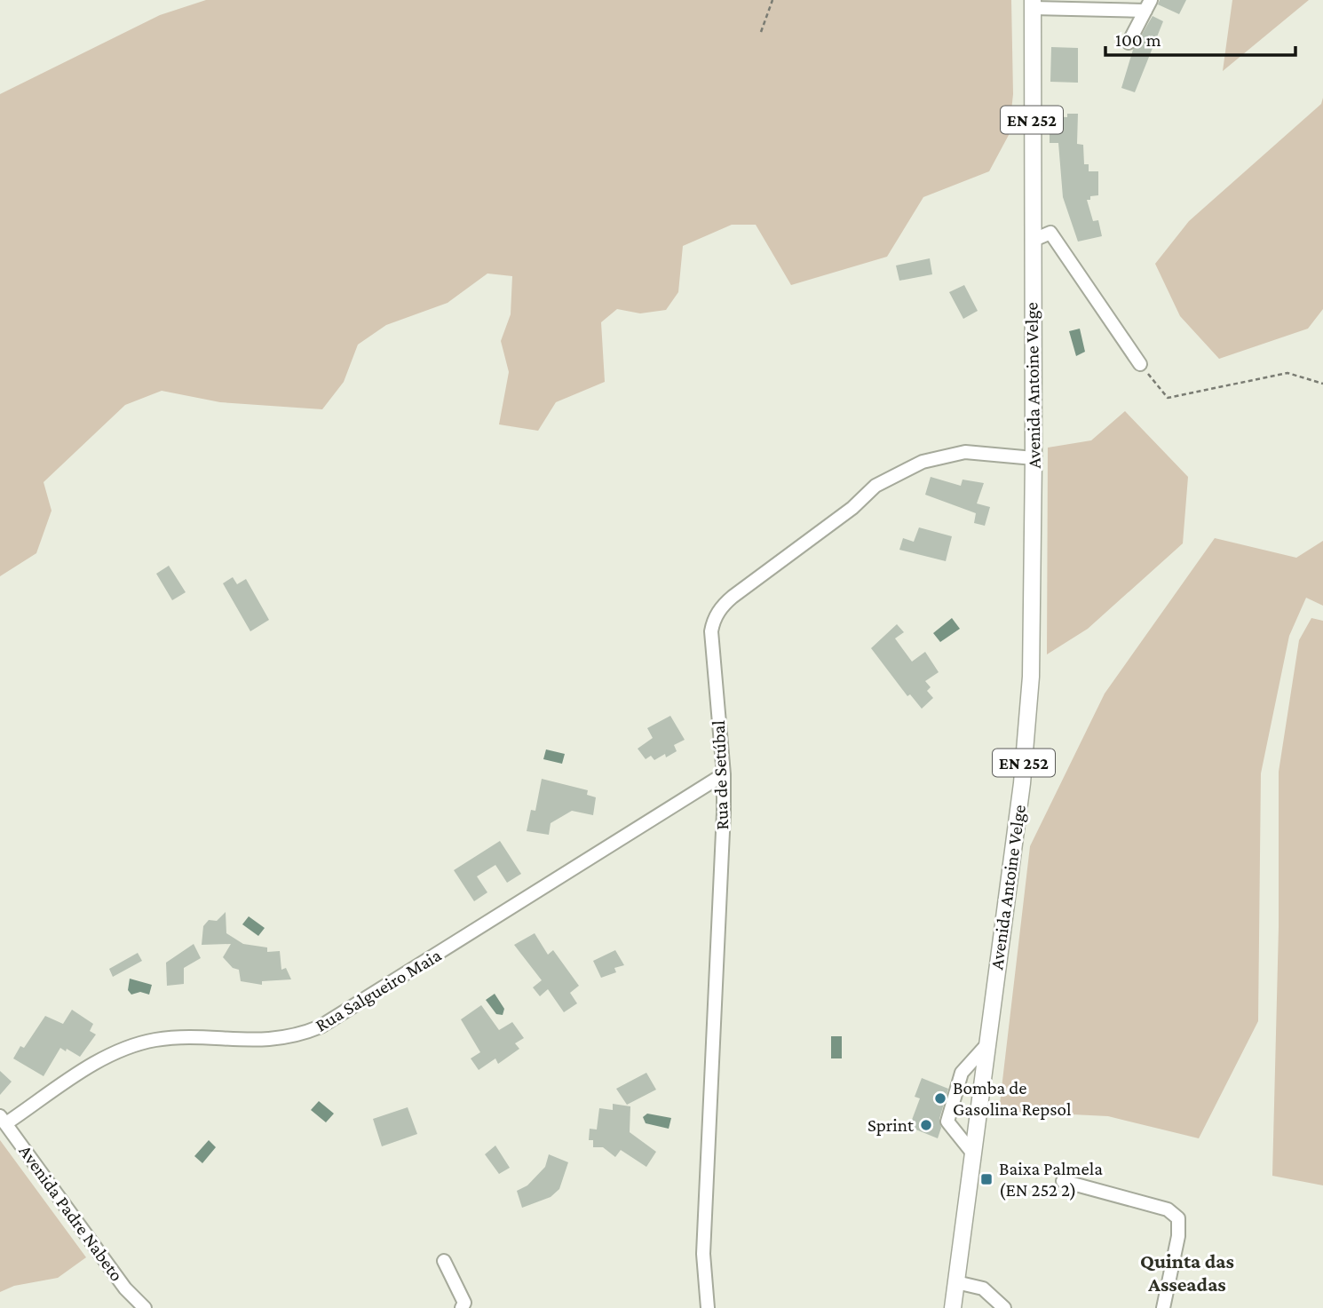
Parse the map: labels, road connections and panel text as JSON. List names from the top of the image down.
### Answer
{
  "streets": {
    "main road": ["EN 252", "Avenida Antoine Velge"],
    "street": ["Rua de Setúbal", "Rua Salgueiro Maia", "Avenida Padre Nabeto"]
  },
  "crossings": [
    ["EN 252", "Avenida Antoine Velge"],
    ["Avenida Antoine Velge", "Rua de Setúbal"],
    ["Rua de Setúbal", "Rua Salgueiro Maia"],
    ["Rua Salgueiro Maia", "Avenida Padre Nabeto"]
  ],
  "districts": ["Quinta das Asseadas"],
  "places": {
    "other": ["Bomba de Gasolina Repsol", "Sprint"],
    "transit": ["Baixa Palmela (EN 252 2)"]
  },
  "scale_bar": "100 m"
}
